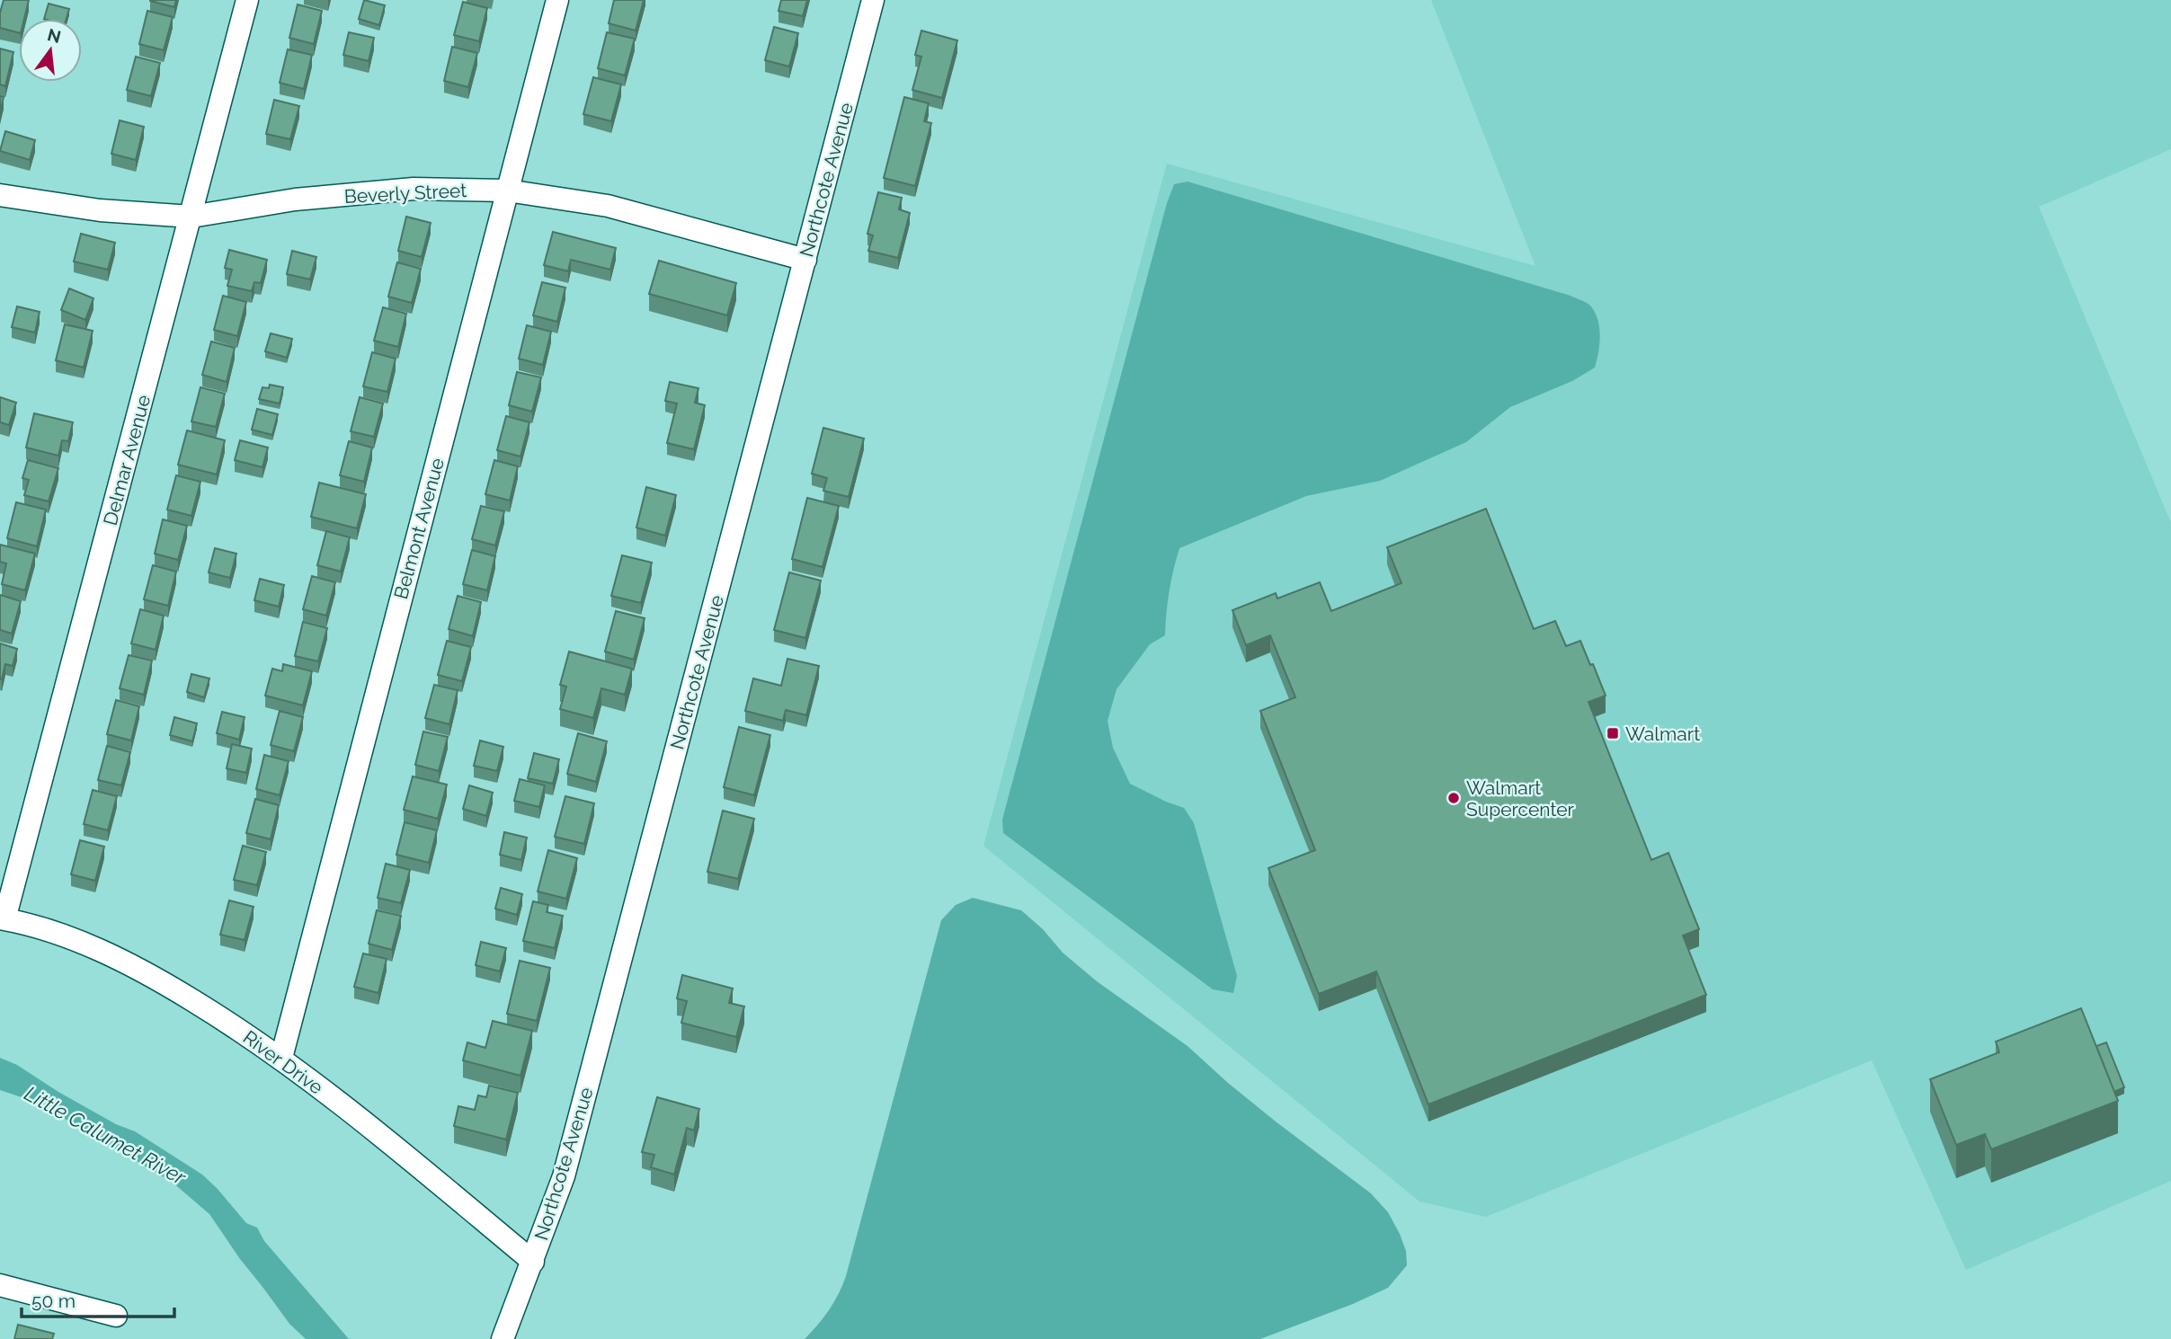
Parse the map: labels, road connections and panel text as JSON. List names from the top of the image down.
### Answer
{
  "streets": {
    "street": [
      "Northcote Avenue",
      "Beverly Street",
      "Delmar Avenue",
      "Belmont Avenue",
      "River Drive"
    ]
  },
  "crossings": [
    ["Northcote Avenue", "Beverly Street"],
    ["Northcote Avenue", "River Drive"],
    ["Beverly Street", "Delmar Avenue"],
    ["Beverly Street", "Belmont Avenue"],
    ["Delmar Avenue", "River Drive"],
    ["Belmont Avenue", "River Drive"]
  ],
  "water": ["Little Calumet River"],
  "places": {
    "transit": ["Walmart"],
    "other": ["Walmart Supercenter"]
  },
  "scale_bar": "50 m",
  "north": "top"
}
